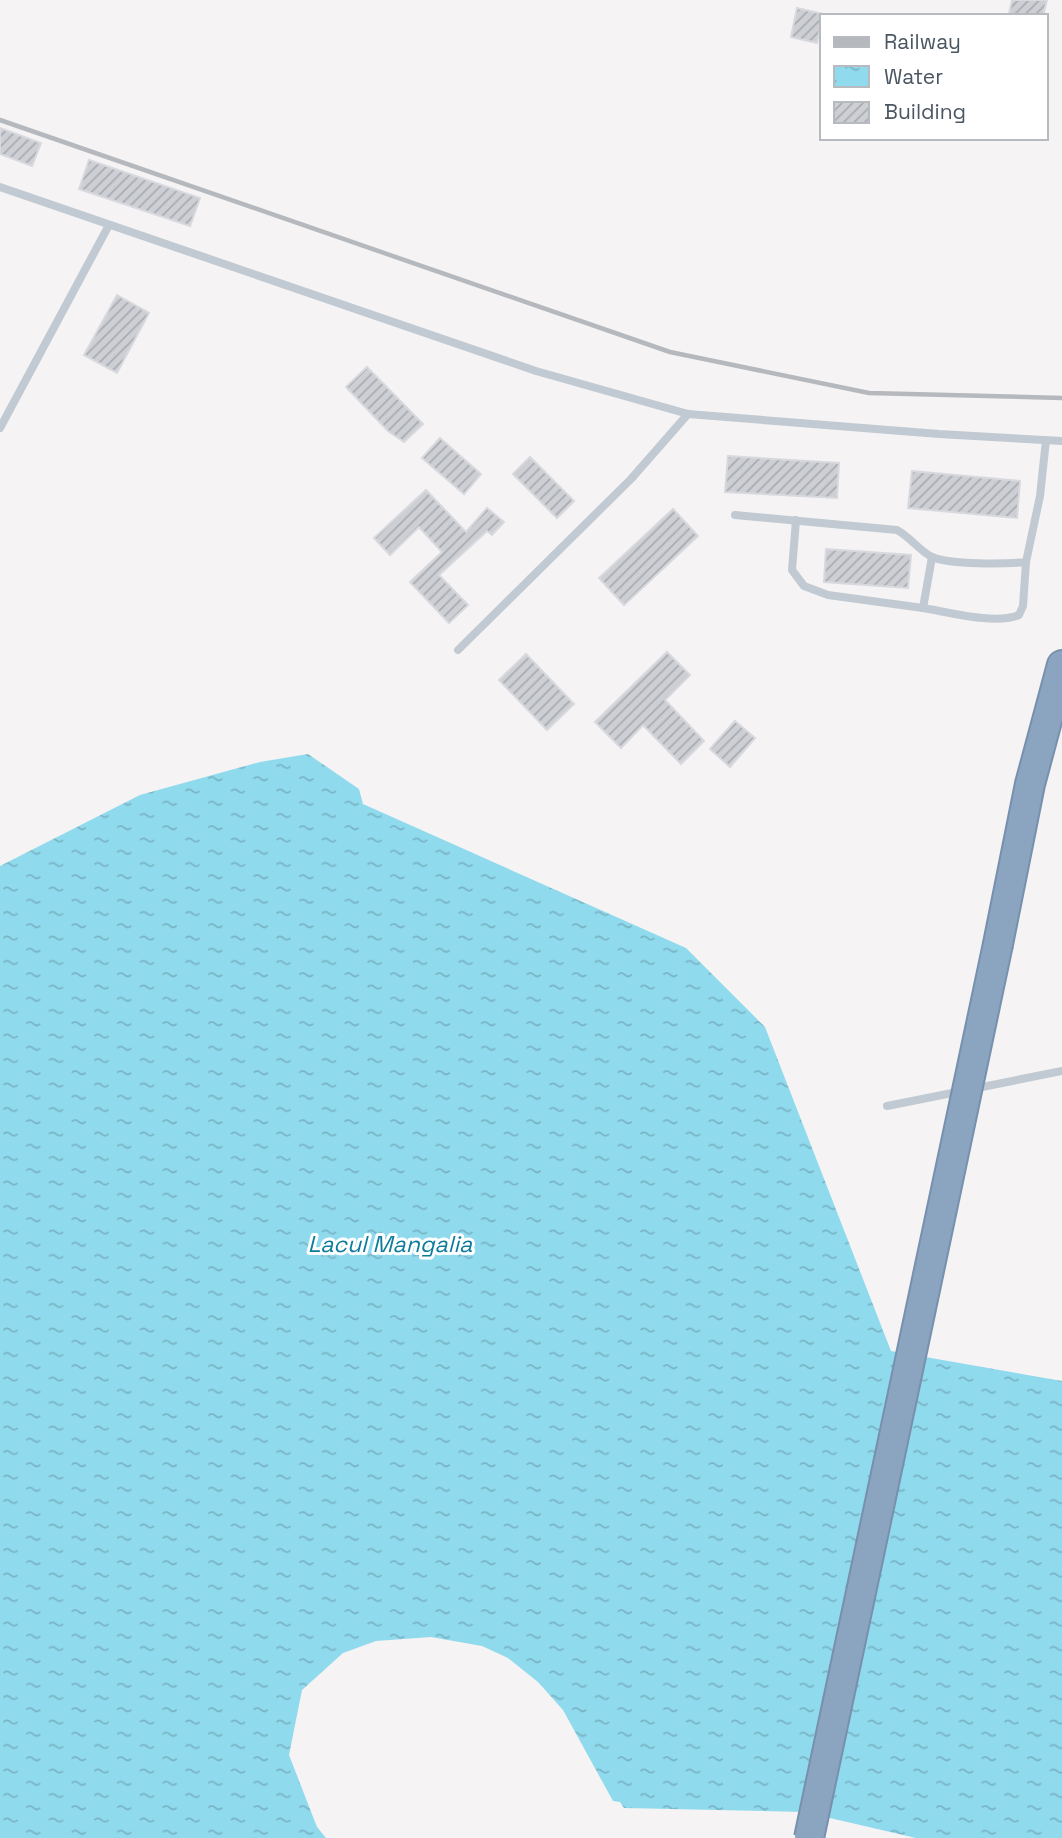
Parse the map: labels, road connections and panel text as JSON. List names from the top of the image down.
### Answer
{
  "water": ["Lacul Mangalia"],
  "legend": ["Railway", "Water", "Building"]
}
